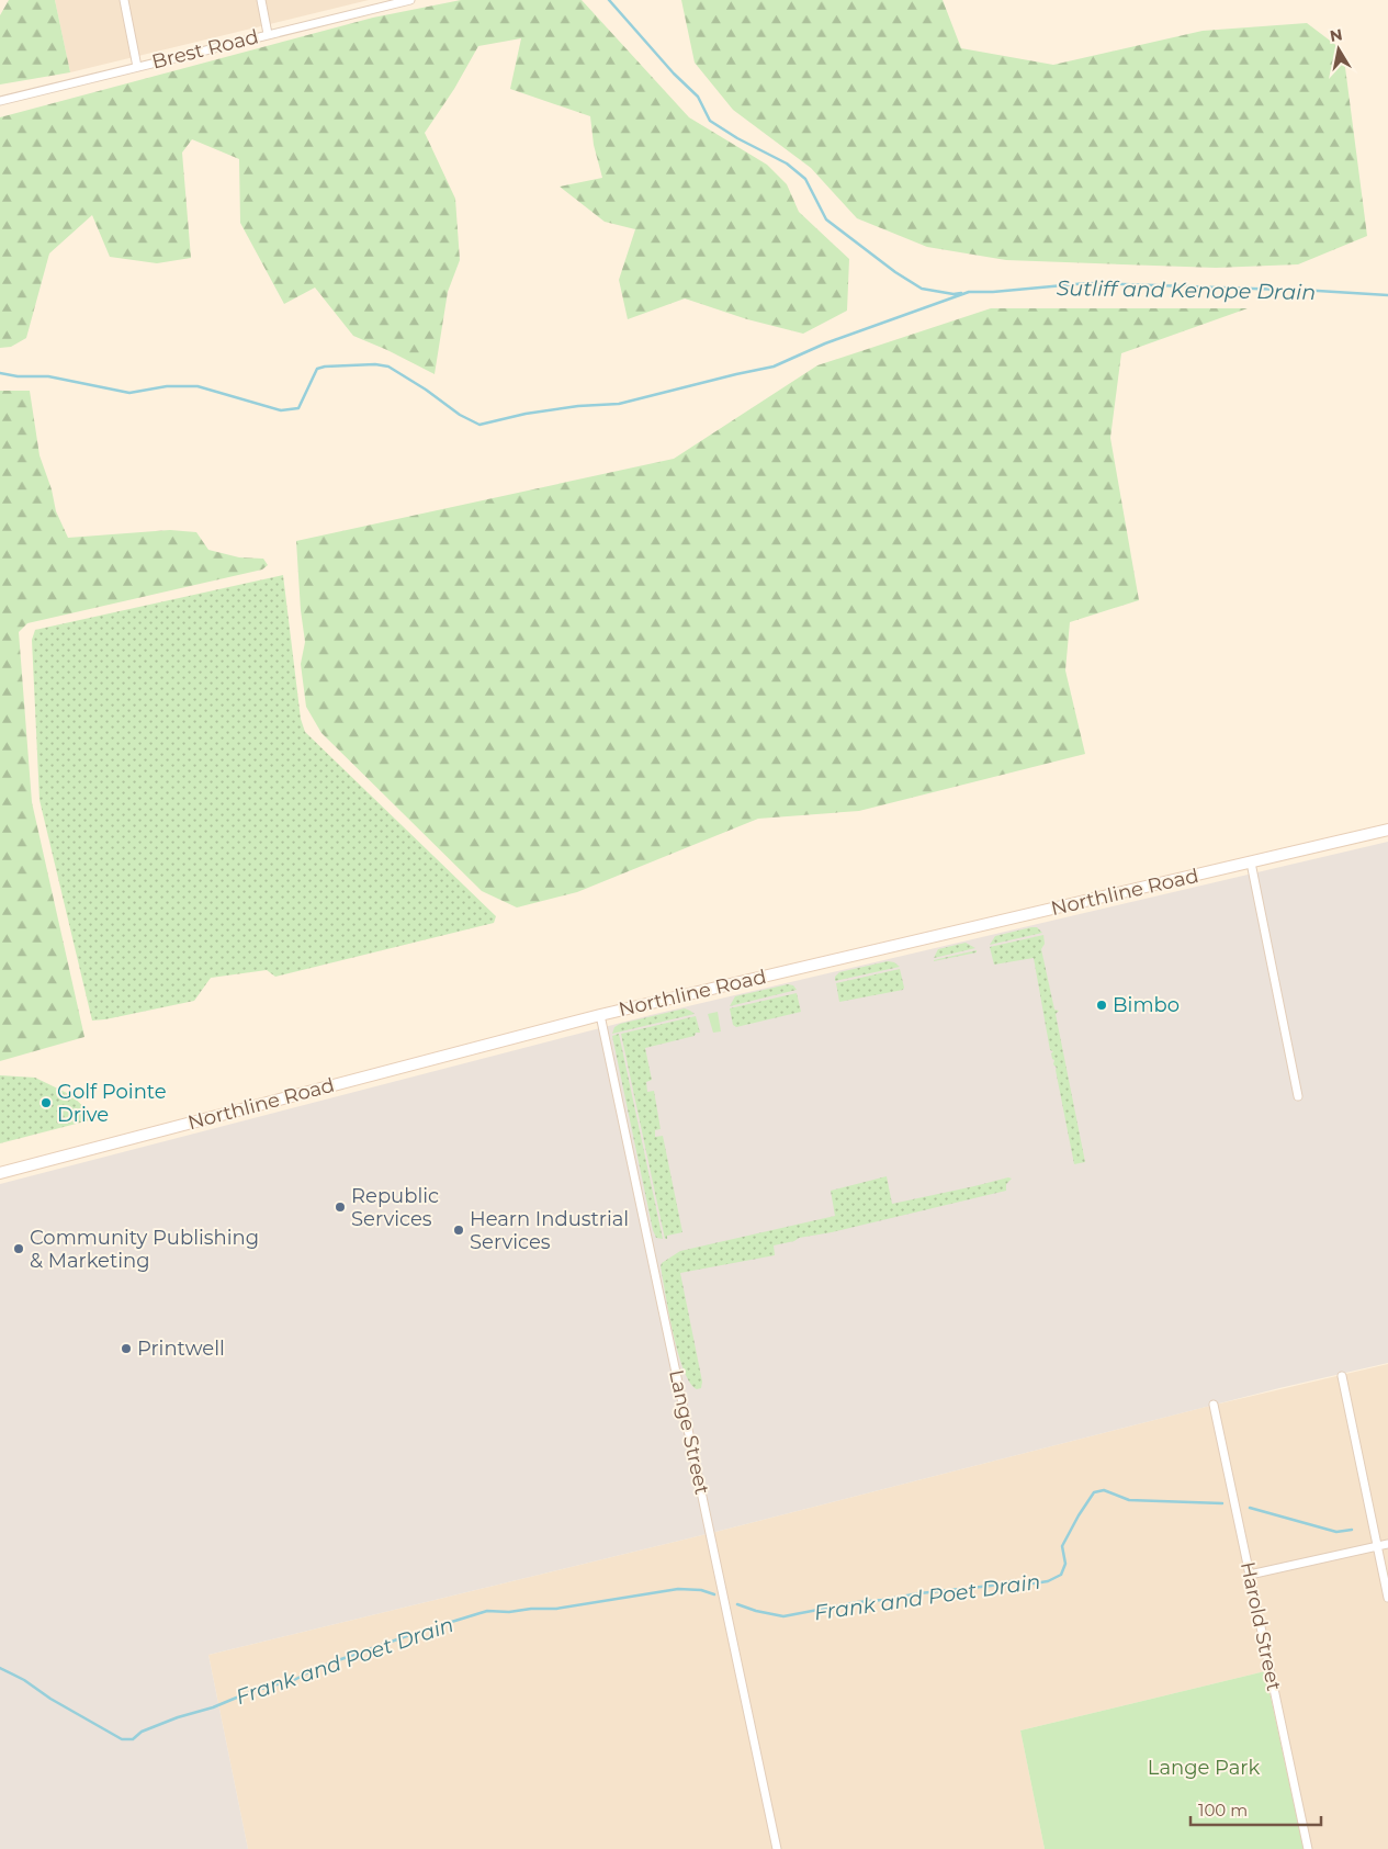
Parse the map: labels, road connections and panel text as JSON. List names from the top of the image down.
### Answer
{
  "streets": {
    "main road": ["Northline Road"],
    "street": ["Brest Road", "Lange Street", "Harold Street"]
  },
  "crossings": [
    ["Northline Road", "Lange Street"]
  ],
  "water": ["Sutliff and Kenope Drain", "Frank and Poet Drain"],
  "parks": ["Lange Park"],
  "places": [
    "Bimbo",
    "Golf Pointe Drive",
    "Republic Services",
    "Hearn Industrial Services",
    "Community Publishing & Marketing",
    "Printwell"
  ],
  "scale_bar": "100 m",
  "north": "top"
}
